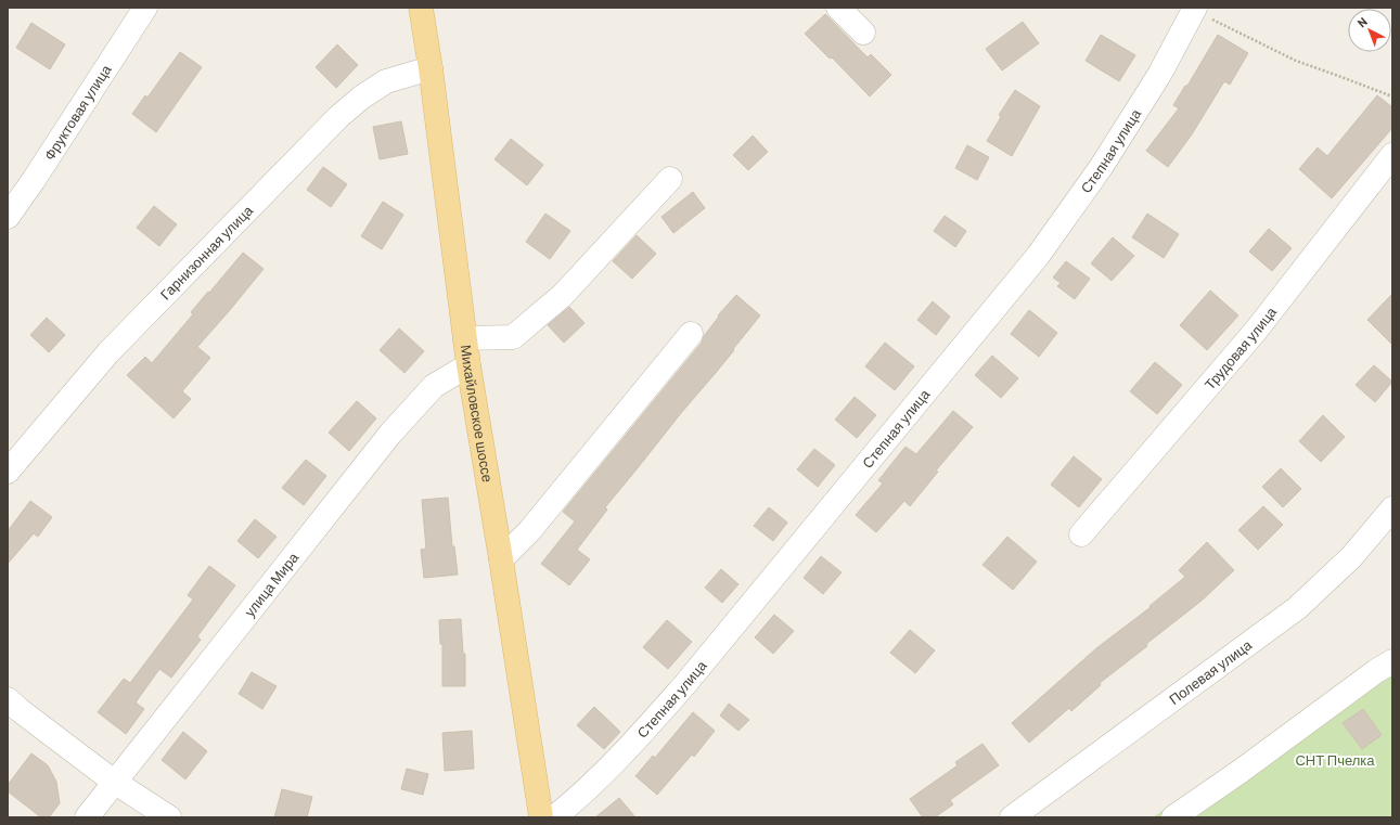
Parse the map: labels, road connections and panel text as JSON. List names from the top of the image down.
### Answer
{
  "streets": {
    "main road": ["Михайловское шоссе"],
    "street": [
      "Фруктовая улица",
      "Степная улица",
      "Гарнизонная улица",
      "Трудовая улица",
      "улица Мира",
      "Полевая улица"
    ]
  },
  "crossings": [
    ["Гарнизонная улица", "Михайловское шоссе"],
    ["Михайловское шоссе", "улица Мира"]
  ],
  "parks": ["СНТ Пчелка"],
  "north": "top left"
}
